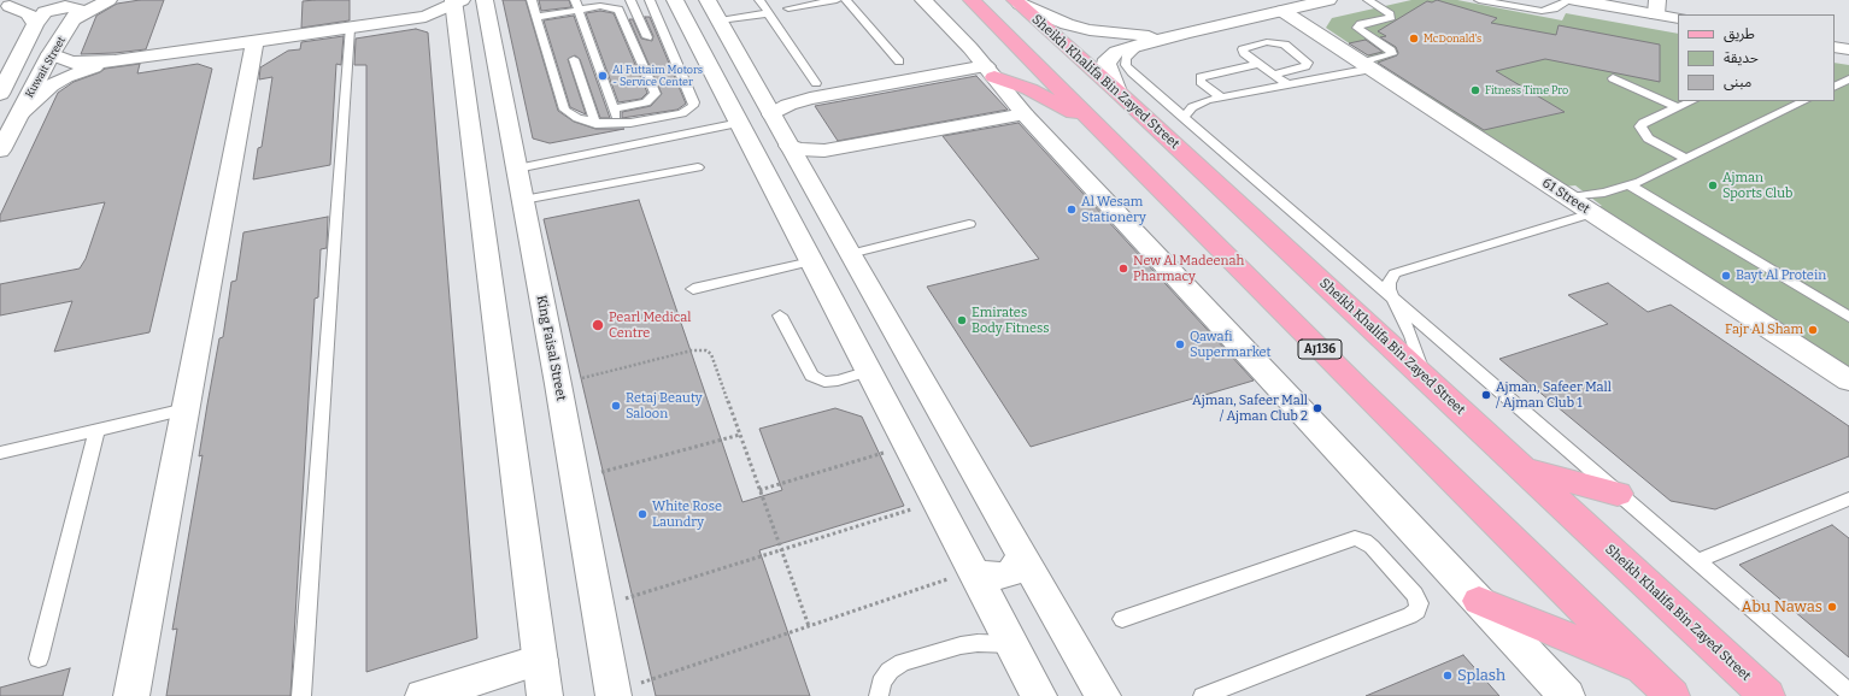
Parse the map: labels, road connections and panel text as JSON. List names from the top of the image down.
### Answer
{
  "streets": {
    "main road": ["Sheikh Khalifa Bin Zayed Street", "AJ136"],
    "street": ["Kuwait Street", "61 Street", "King Faisal Street"]
  },
  "places": [
    "McDonald's",
    "Al Futtaim Motors - Service Center",
    "Fitness Time Pro",
    "Ajman Sports Club",
    "Al Wesam Stationery",
    "New Al Madeenah Pharmacy",
    "Bayt Al Protein",
    "Emirates Body Fitness",
    "Pearl Medical Centre",
    "Fajr Al Sham",
    "Qawafi Supermarket",
    "Ajman, Safeer Mall / Ajman Club 1",
    "Retaj Beauty Saloon",
    "Ajman, Safeer Mall / Ajman Club 2",
    "White Rose Laundry",
    "Abu Nawas",
    "Splash"
  ],
  "legend": ["طريق", "حديقة", "مبنى"]
}
